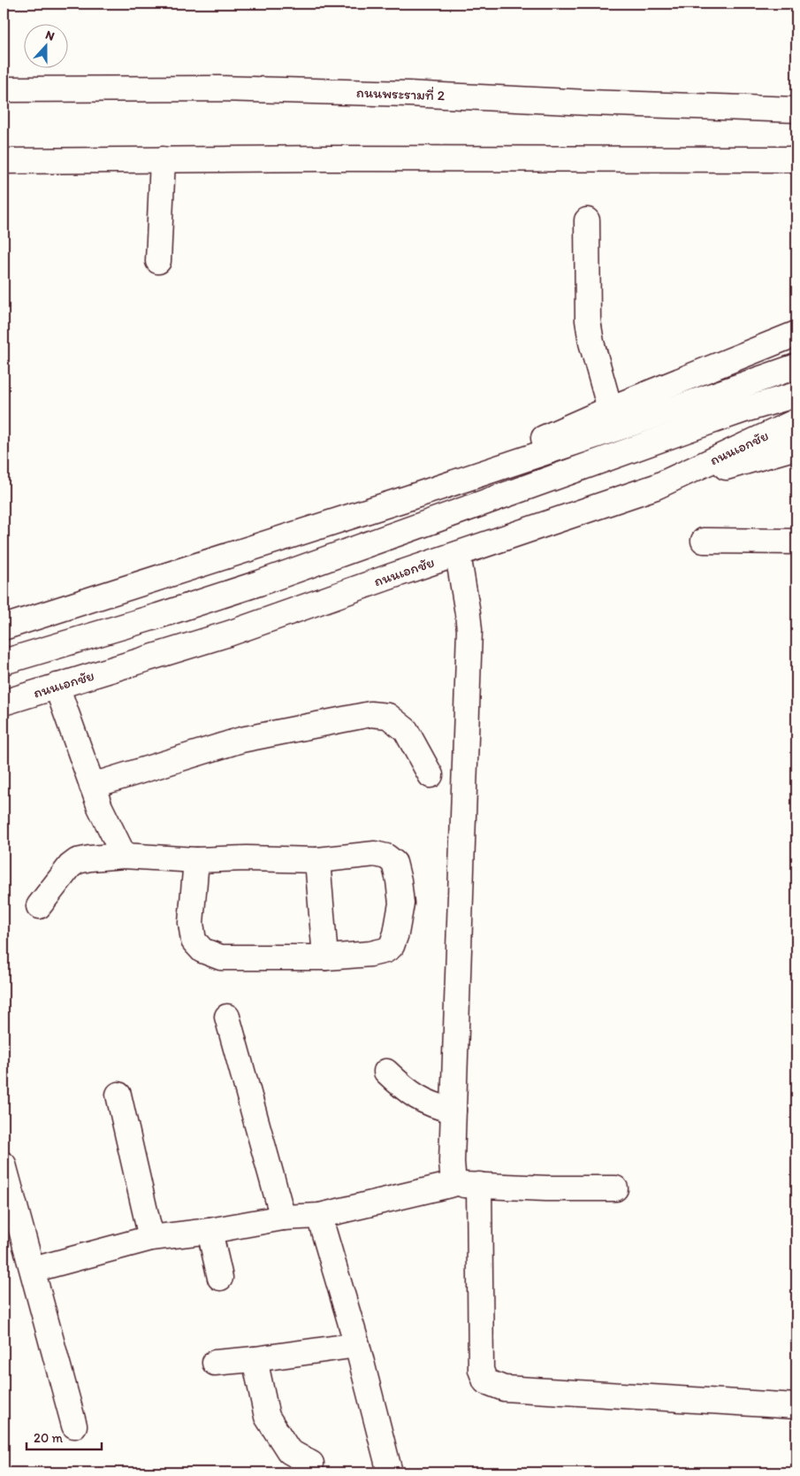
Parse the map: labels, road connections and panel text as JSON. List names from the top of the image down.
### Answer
{
  "streets": {
    "main road": ["ถนนพระรามที่ 2", "ถนนเอกชัย"]
  },
  "scale_bar": "20 m",
  "north": "top"
}
